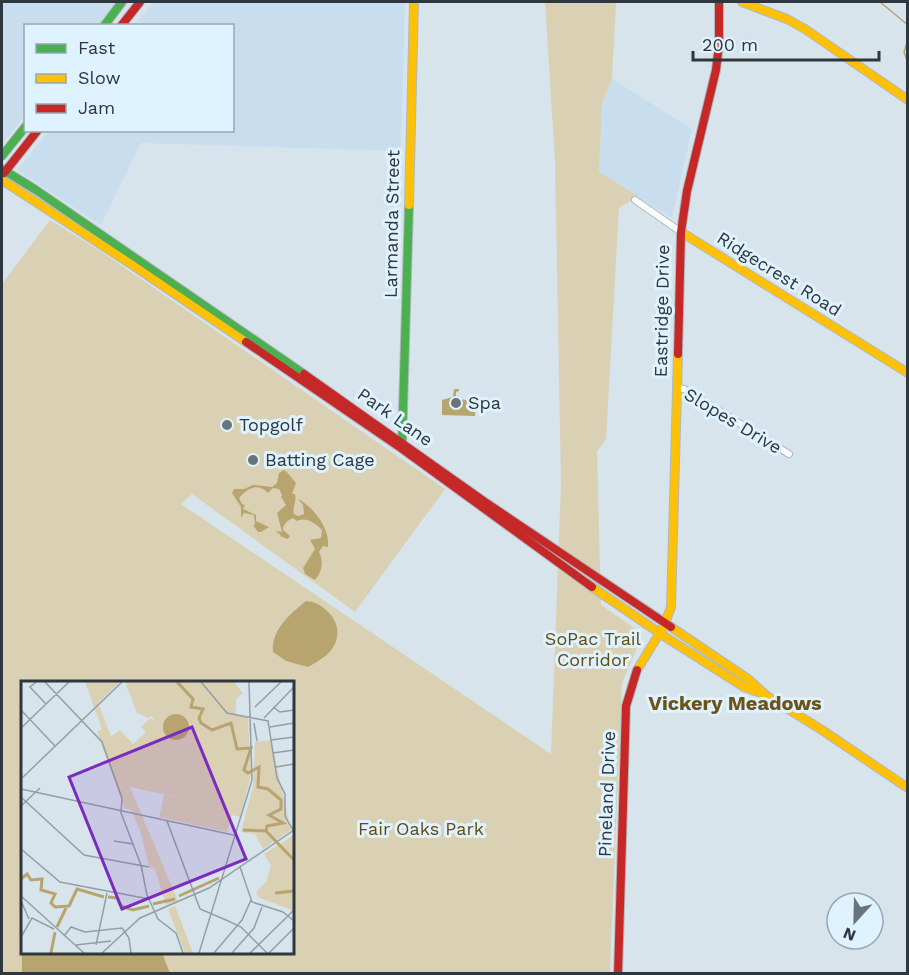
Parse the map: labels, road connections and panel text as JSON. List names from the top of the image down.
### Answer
{
  "streets": {
    "main road": [
      "Larmanda Street",
      "Ridgecrest Road",
      "Eastridge Drive",
      "Park Lane",
      "Pineland Drive"
    ],
    "street": ["Slopes Drive"]
  },
  "crossings": [
    ["Larmanda Street", "Park Lane"],
    ["Ridgecrest Road", "Eastridge Drive"],
    ["Eastridge Drive", "Park Lane"],
    ["Eastridge Drive", "Slopes Drive"],
    ["Eastridge Drive", "Pineland Drive"],
    ["Park Lane", "Pineland Drive"]
  ],
  "districts": ["Vickery Meadows"],
  "parks": ["SoPac Trail Corridor", "Fair Oaks Park"],
  "places": ["Spa", "Topgolf", "Batting Cage"],
  "legend": ["Fast", "Slow", "Jam"],
  "scale_bar": "200 m",
  "north": "bottom"
}
